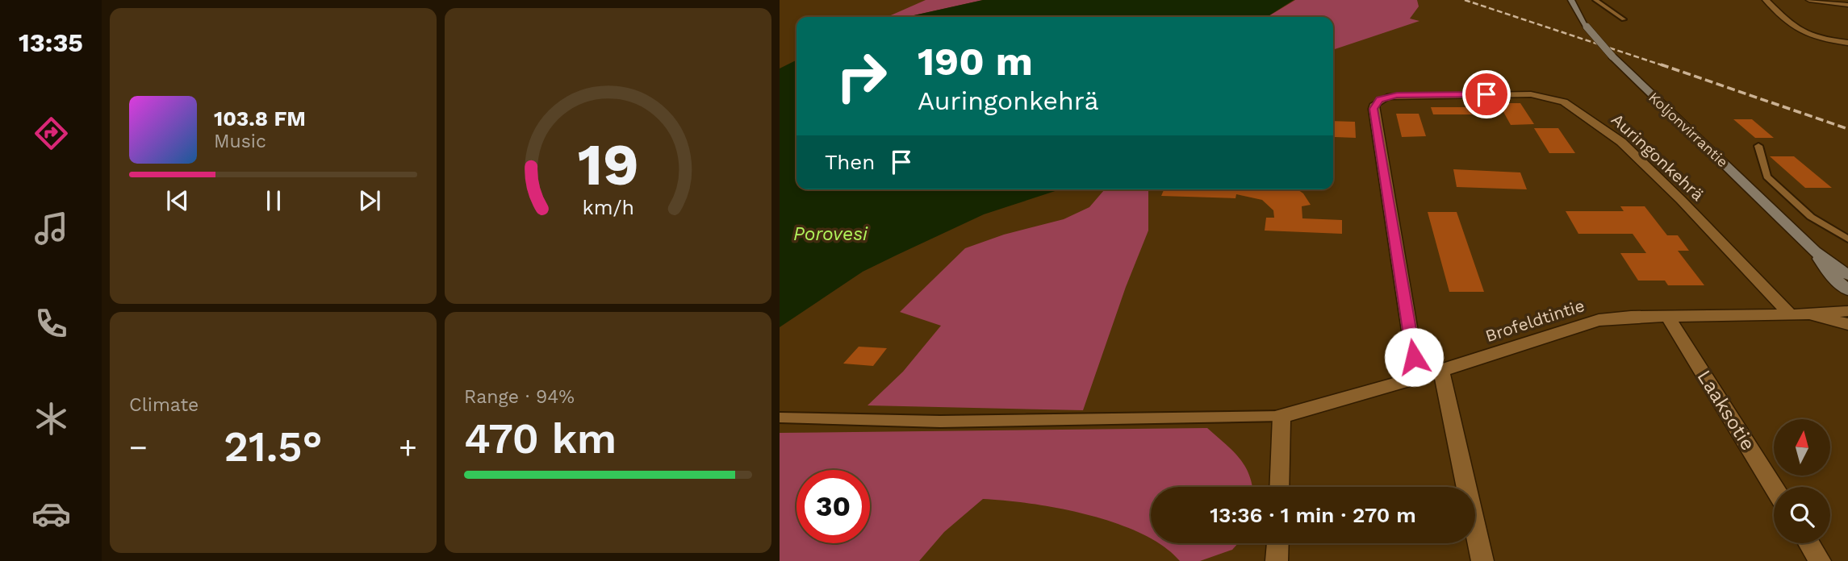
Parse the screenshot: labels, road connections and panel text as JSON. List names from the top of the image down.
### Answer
{
  "streets": {
    "main road": ["Koljonvirrantie"],
    "street": ["Auringonkehrä", "Brofeldtintie", "Laaksotie"]
  },
  "crossings": [
    ["Auringonkehrä", "Brofeldtintie"],
    ["Brofeldtintie", "Laaksotie"]
  ],
  "water": ["Porovesi"],
  "north": "top",
  "page": {
    "tabs": "13:35",
    "turn": ["190 m", "Auringonkehrä"],
    "song": ["103.8 FM", "Music"],
    "then": "Then",
    "tile": [
      "Climate",
      ["Range · 94%", "470 km"]
    ],
    "heat": ["−", "21.5°", "+"],
    "limit": "30",
    "trip": "13:36 · 1 min · 270 m",
    "gauge": ["19", "km/h"]
  }
}
